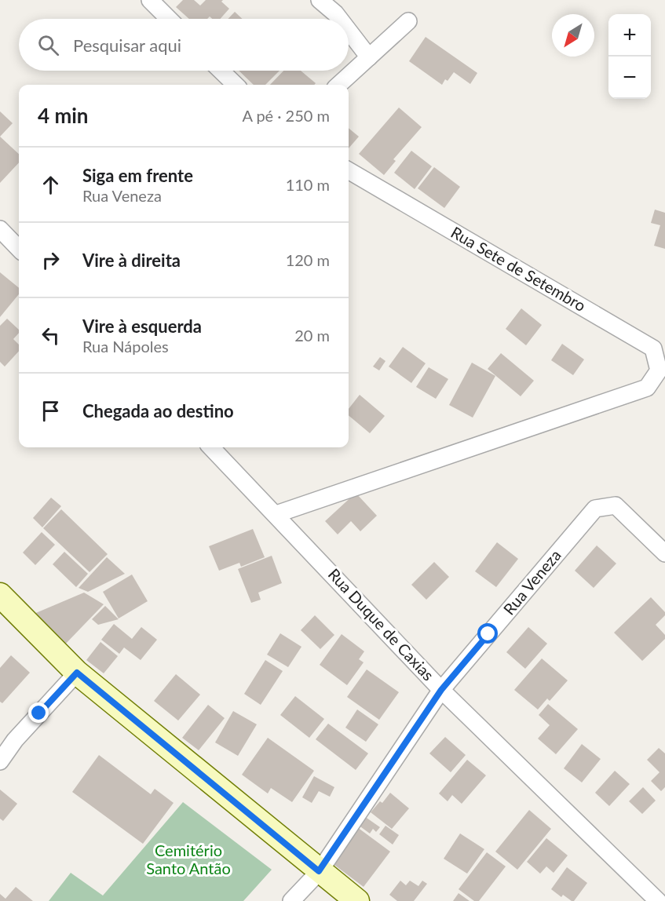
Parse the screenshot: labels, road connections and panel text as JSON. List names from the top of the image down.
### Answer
{
  "streets": {
    "street": ["Rua Sete de Setembro", "Rua Veneza", "Rua Duque de Caxias"]
  },
  "crossings": [
    ["Rua Sete de Setembro", "Rua Duque de Caxias"],
    ["Rua Veneza", "Rua Duque de Caxias"]
  ],
  "parks": ["Cemitério Santo Antão"],
  "north": "bottom left",
  "page": {
    "map_buttons": ["+", "−"],
    "search": "Pesquisar aqui",
    "heading": ["4 min", "A pé · 250 m"],
    "list": [
      ["Siga em frente", "Rua Veneza", "110 m"],
      ["Vire à direita", "120 m"],
      ["Vire à esquerda", "Rua Nápoles", "20 m"],
      "Chegada ao destino"
    ]
  }
}
